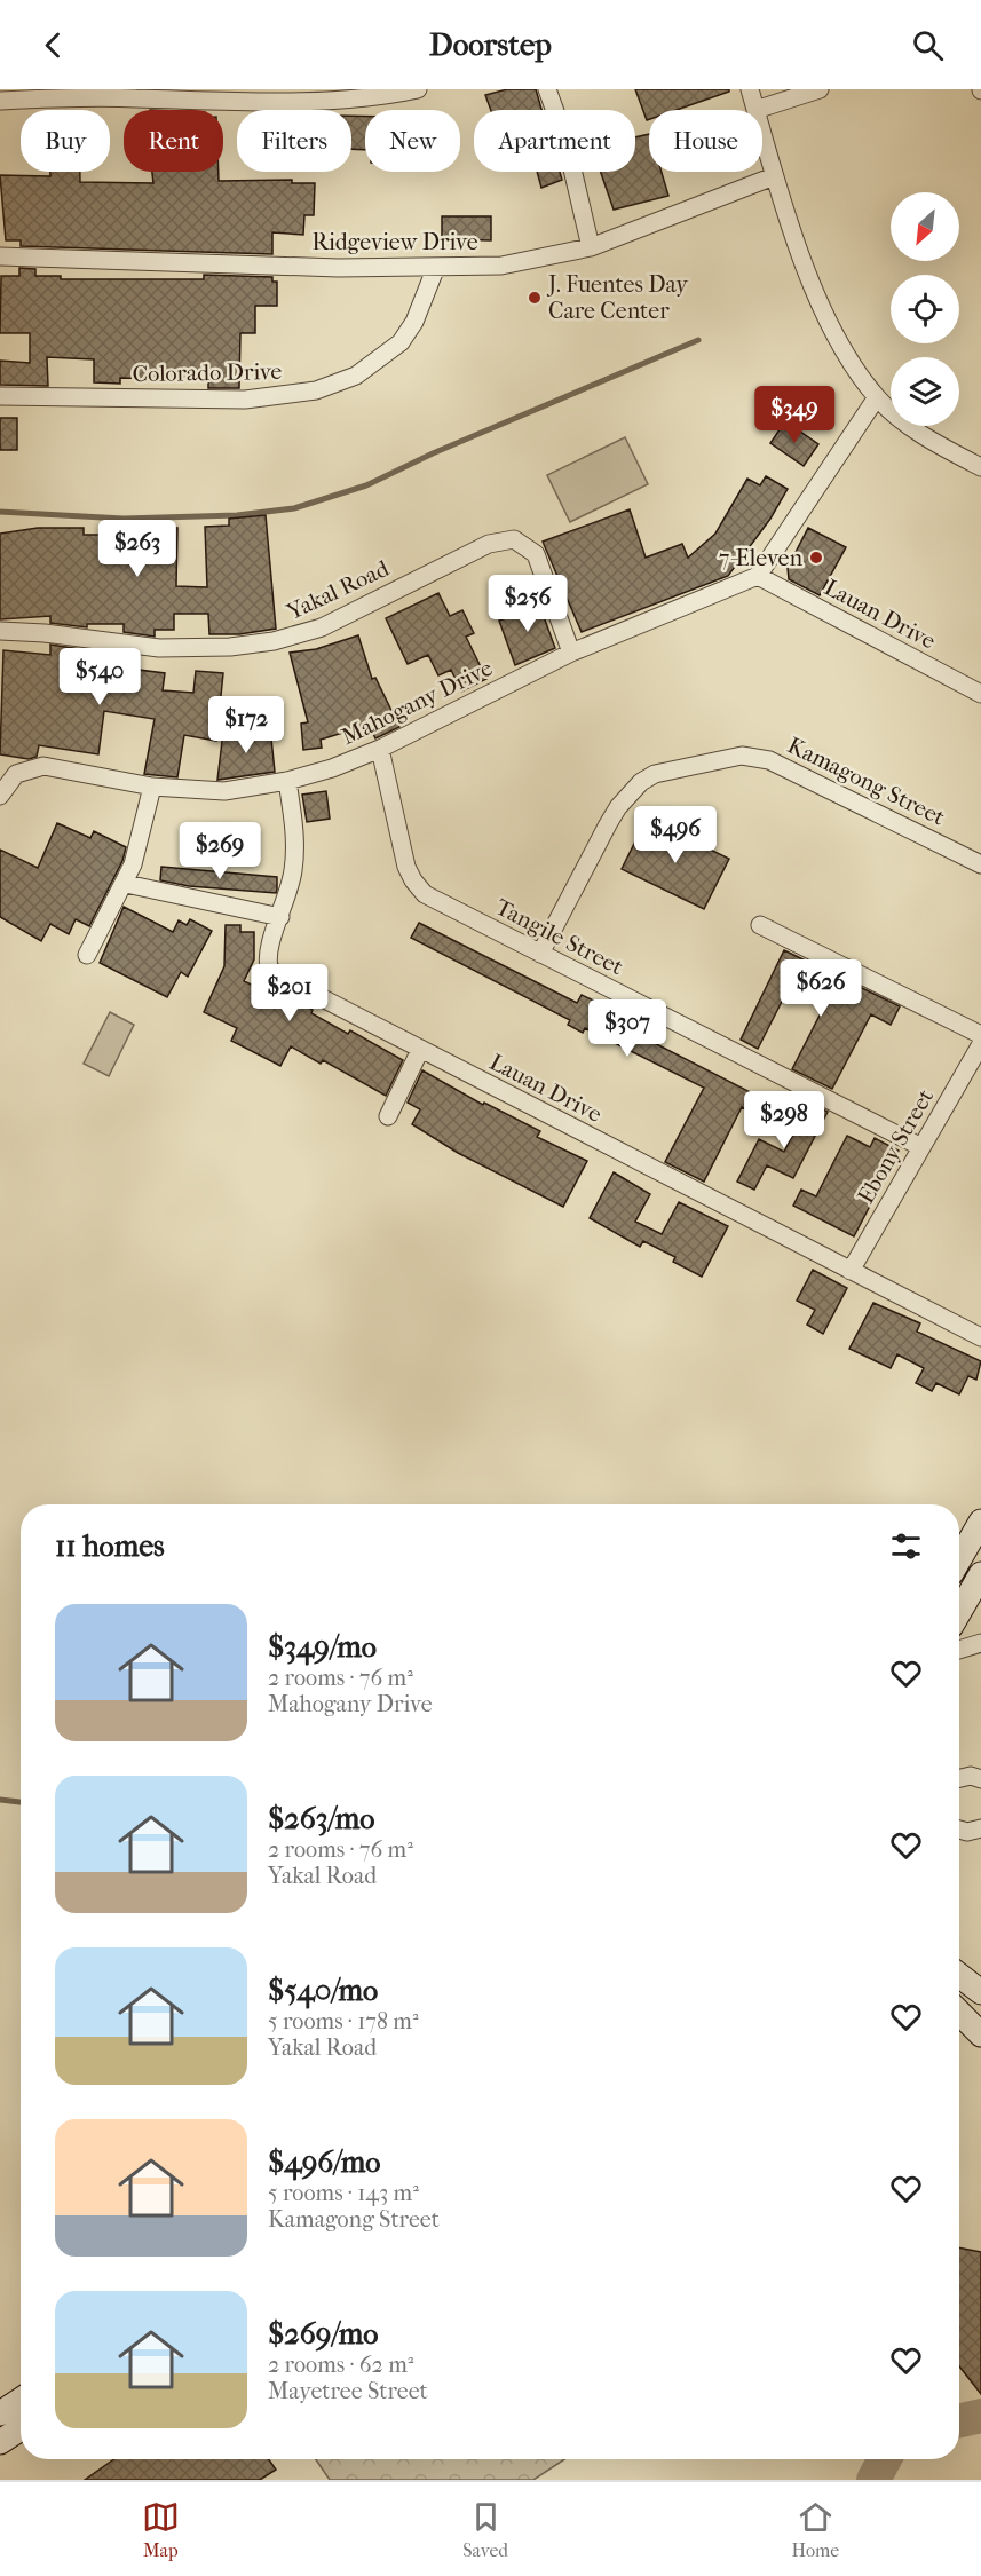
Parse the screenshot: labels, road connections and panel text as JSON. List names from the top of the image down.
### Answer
{
  "streets": {
    "street": [
      "Ridgeview Drive",
      "Colorado Drive",
      "Yakal Road",
      "Lauan Drive",
      "Mahogany Drive",
      "Kamagong Street",
      "Tangile Street",
      "Ebony Street"
    ]
  },
  "crossings": [
    ["Ridgeview Drive", "Colorado Drive"],
    ["Yakal Road", "Mahogany Drive"],
    ["Lauan Drive", "Mahogany Drive"],
    ["Lauan Drive", "Ebony Street"],
    ["Mahogany Drive", "Tangile Street"],
    ["Kamagong Street", "Tangile Street"],
    ["Tangile Street", "Ebony Street"]
  ],
  "places": ["J. Fuentes Day Care Center", "7-Eleven"],
  "north": "bottom left",
  "page": {
    "header": "Doorstep",
    "chip": [
      "Buy",
      "Rent",
      "Filters",
      "New",
      "Apartment",
      "House"
    ],
    "price": [
      "$349",
      "$263",
      "$256",
      "$540",
      "$172",
      "$496",
      "$269",
      "$626",
      "$201",
      "$307",
      "$298"
    ],
    "heading": "11 homes",
    "list": [
      {
        "name": "$349/mo",
        "note": "2 rooms · 76 m² · Mahogany Drive"
      },
      {
        "name": "$263/mo",
        "note": "2 rooms · 76 m² · Yakal Road"
      },
      {
        "name": "$540/mo",
        "note": "5 rooms · 178 m² · Yakal Road"
      },
      {
        "name": "$496/mo",
        "note": "5 rooms · 143 m² · Kamagong Street"
      },
      {
        "name": "$269/mo",
        "note": "2 rooms · 62 m² · Mayetree Street"
      }
    ],
    "tabs": ["Map", "Saved", "Home"]
  }
}
